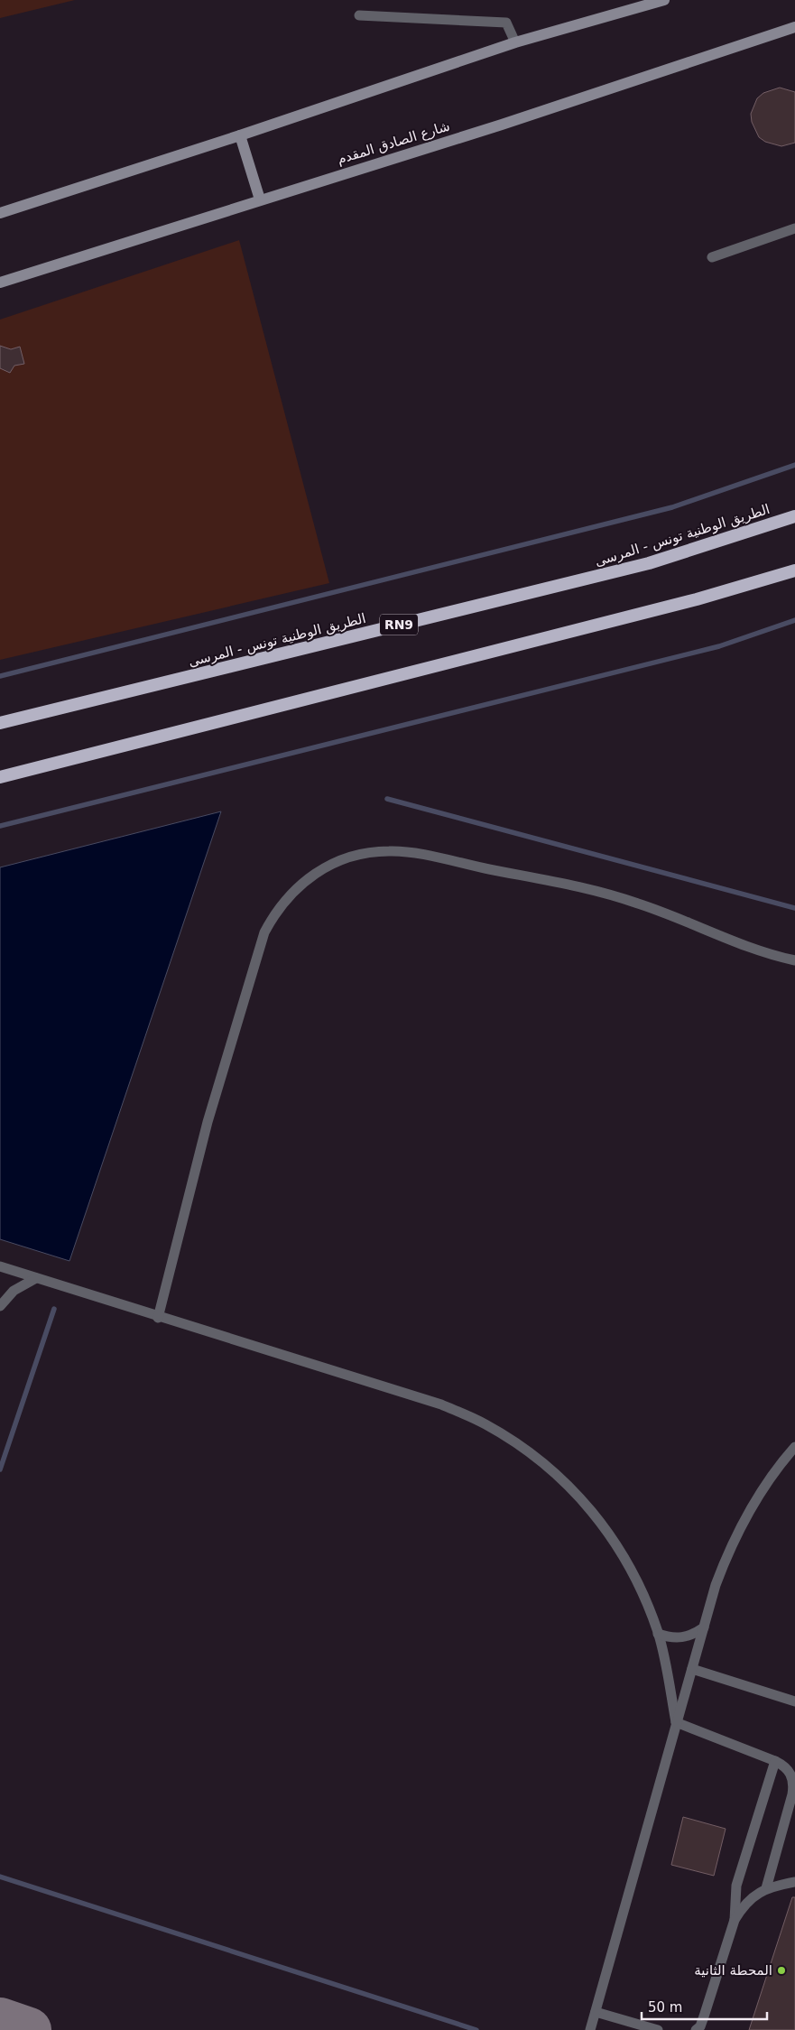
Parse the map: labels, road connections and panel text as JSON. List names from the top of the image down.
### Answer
{
  "streets": {
    "highway": ["الطريق الوطنية تونس - المرسى", "RN9"],
    "main road": ["شارع الصادق المقدم"]
  },
  "places": ["المحطة الثانية"],
  "scale_bar": "50 m"
}
